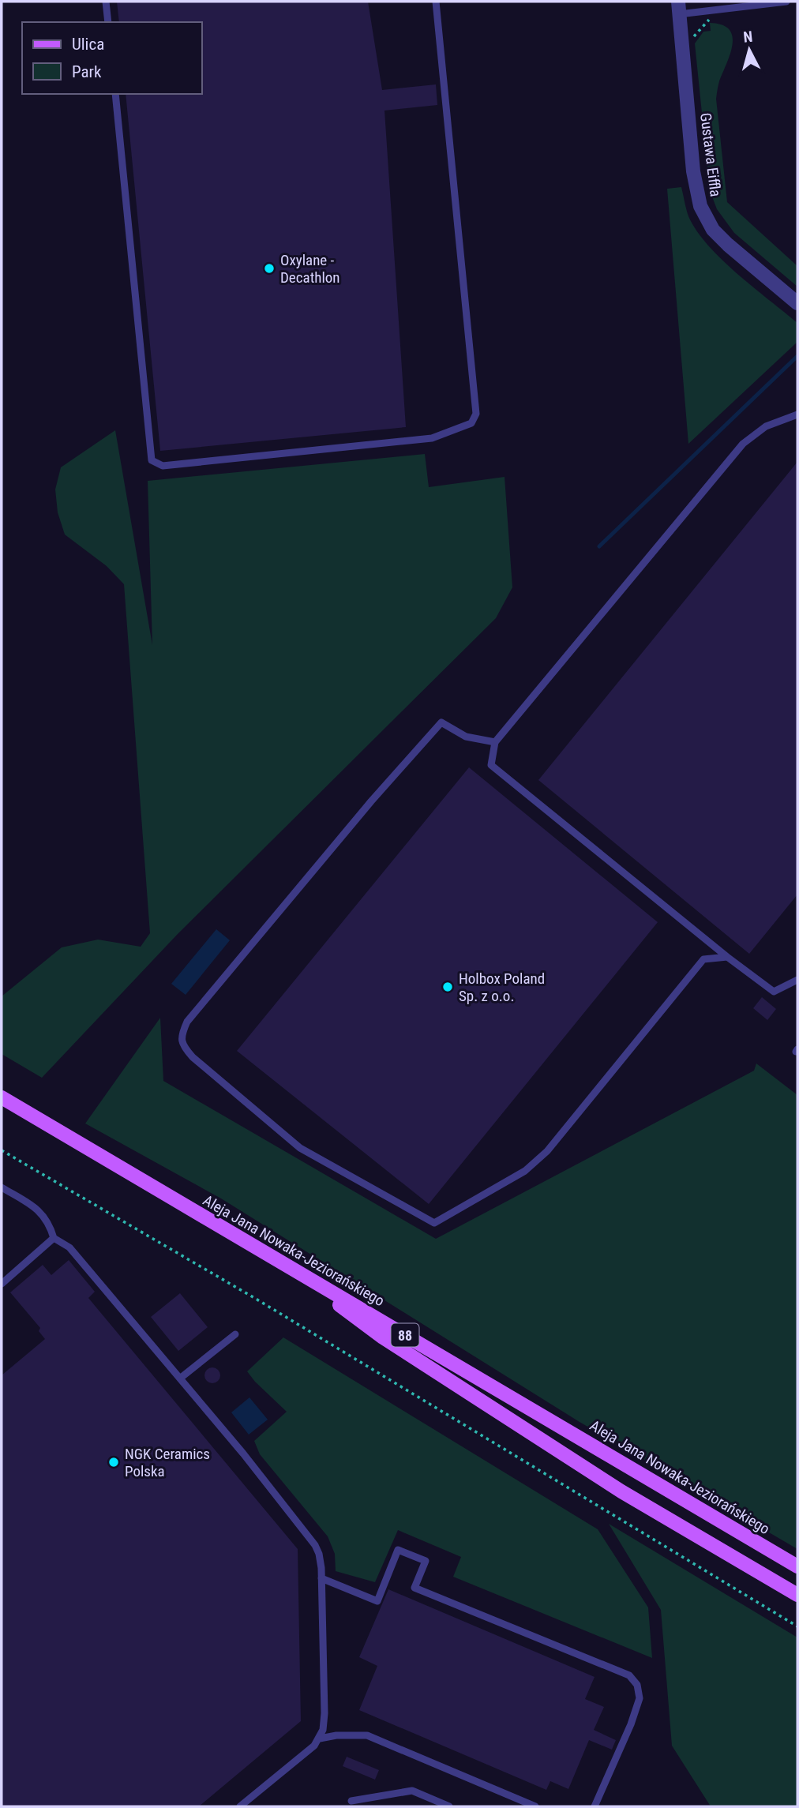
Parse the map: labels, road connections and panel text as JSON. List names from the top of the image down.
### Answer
{
  "streets": {
    "main road": ["Aleja Jana Nowaka-Jeziorańskiego", "88"],
    "street": ["Gustawa Eiffla"]
  },
  "places": ["Oxylane - Decathlon", "Holbox Poland Sp. z o.o.", "NGK Ceramics Polska"],
  "legend": ["Ulica", "Park"],
  "north": "top"
}
